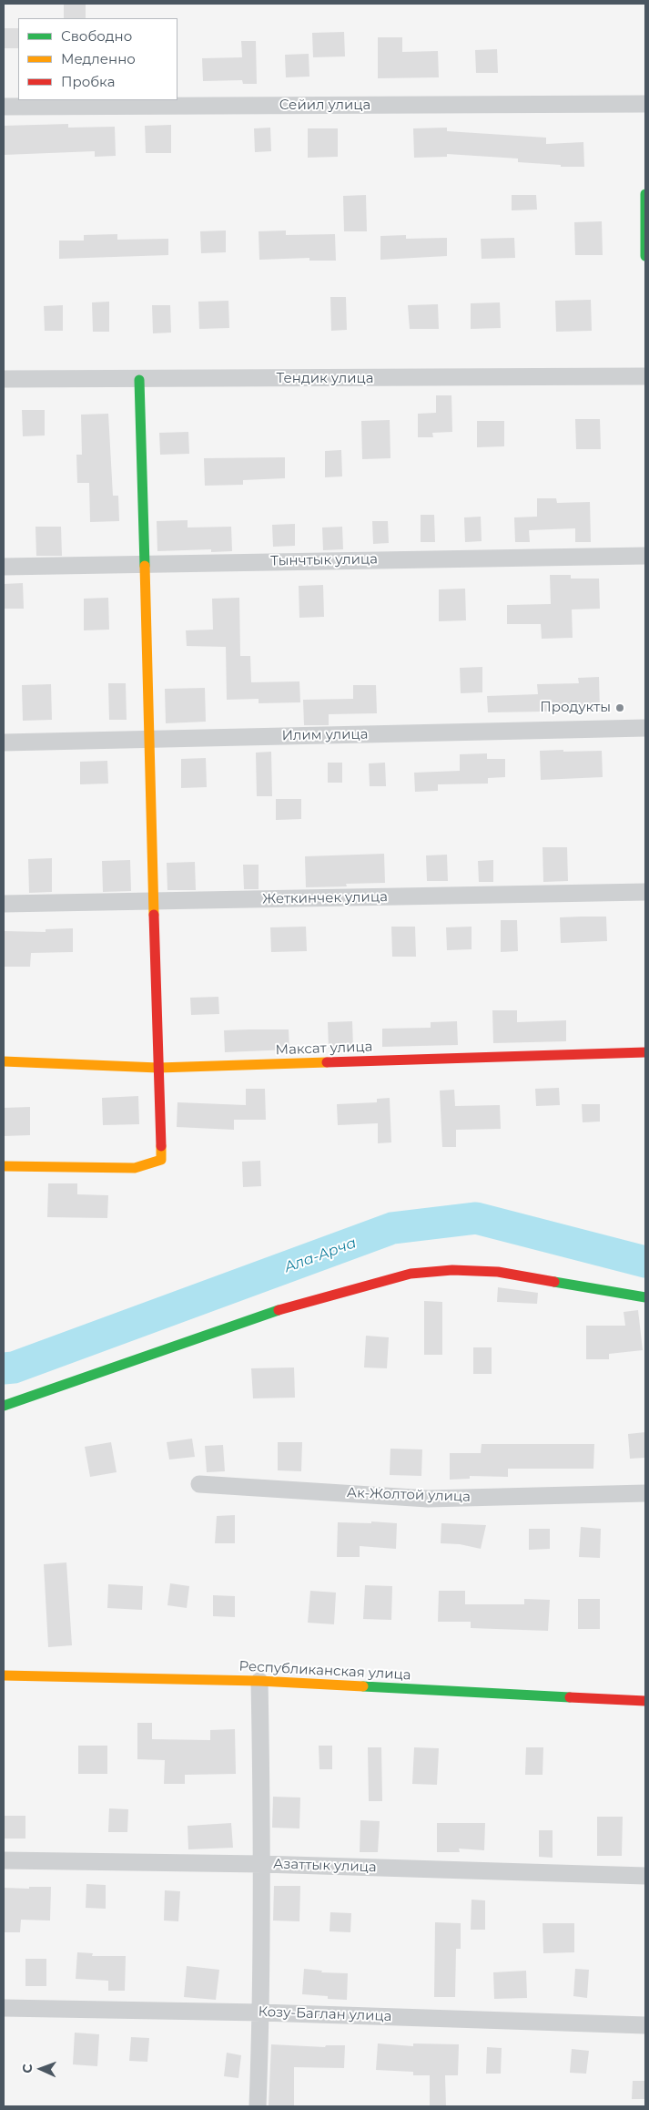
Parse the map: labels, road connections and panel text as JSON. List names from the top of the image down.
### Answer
{
  "streets": {
    "street": [
      "Сейил улица",
      "Тендик улица",
      "Тынчтык улица",
      "Илим улица",
      "Жеткинчек улица",
      "Максат улица",
      "Ак-Жолтой улица",
      "Республиканская улица",
      "Азаттык улица",
      "Козу-Баглан улица"
    ]
  },
  "water": ["Ала-Арча"],
  "places": ["Продукты"],
  "legend": ["Свободно", "Медленно", "Пробка"],
  "north": "left"
}
